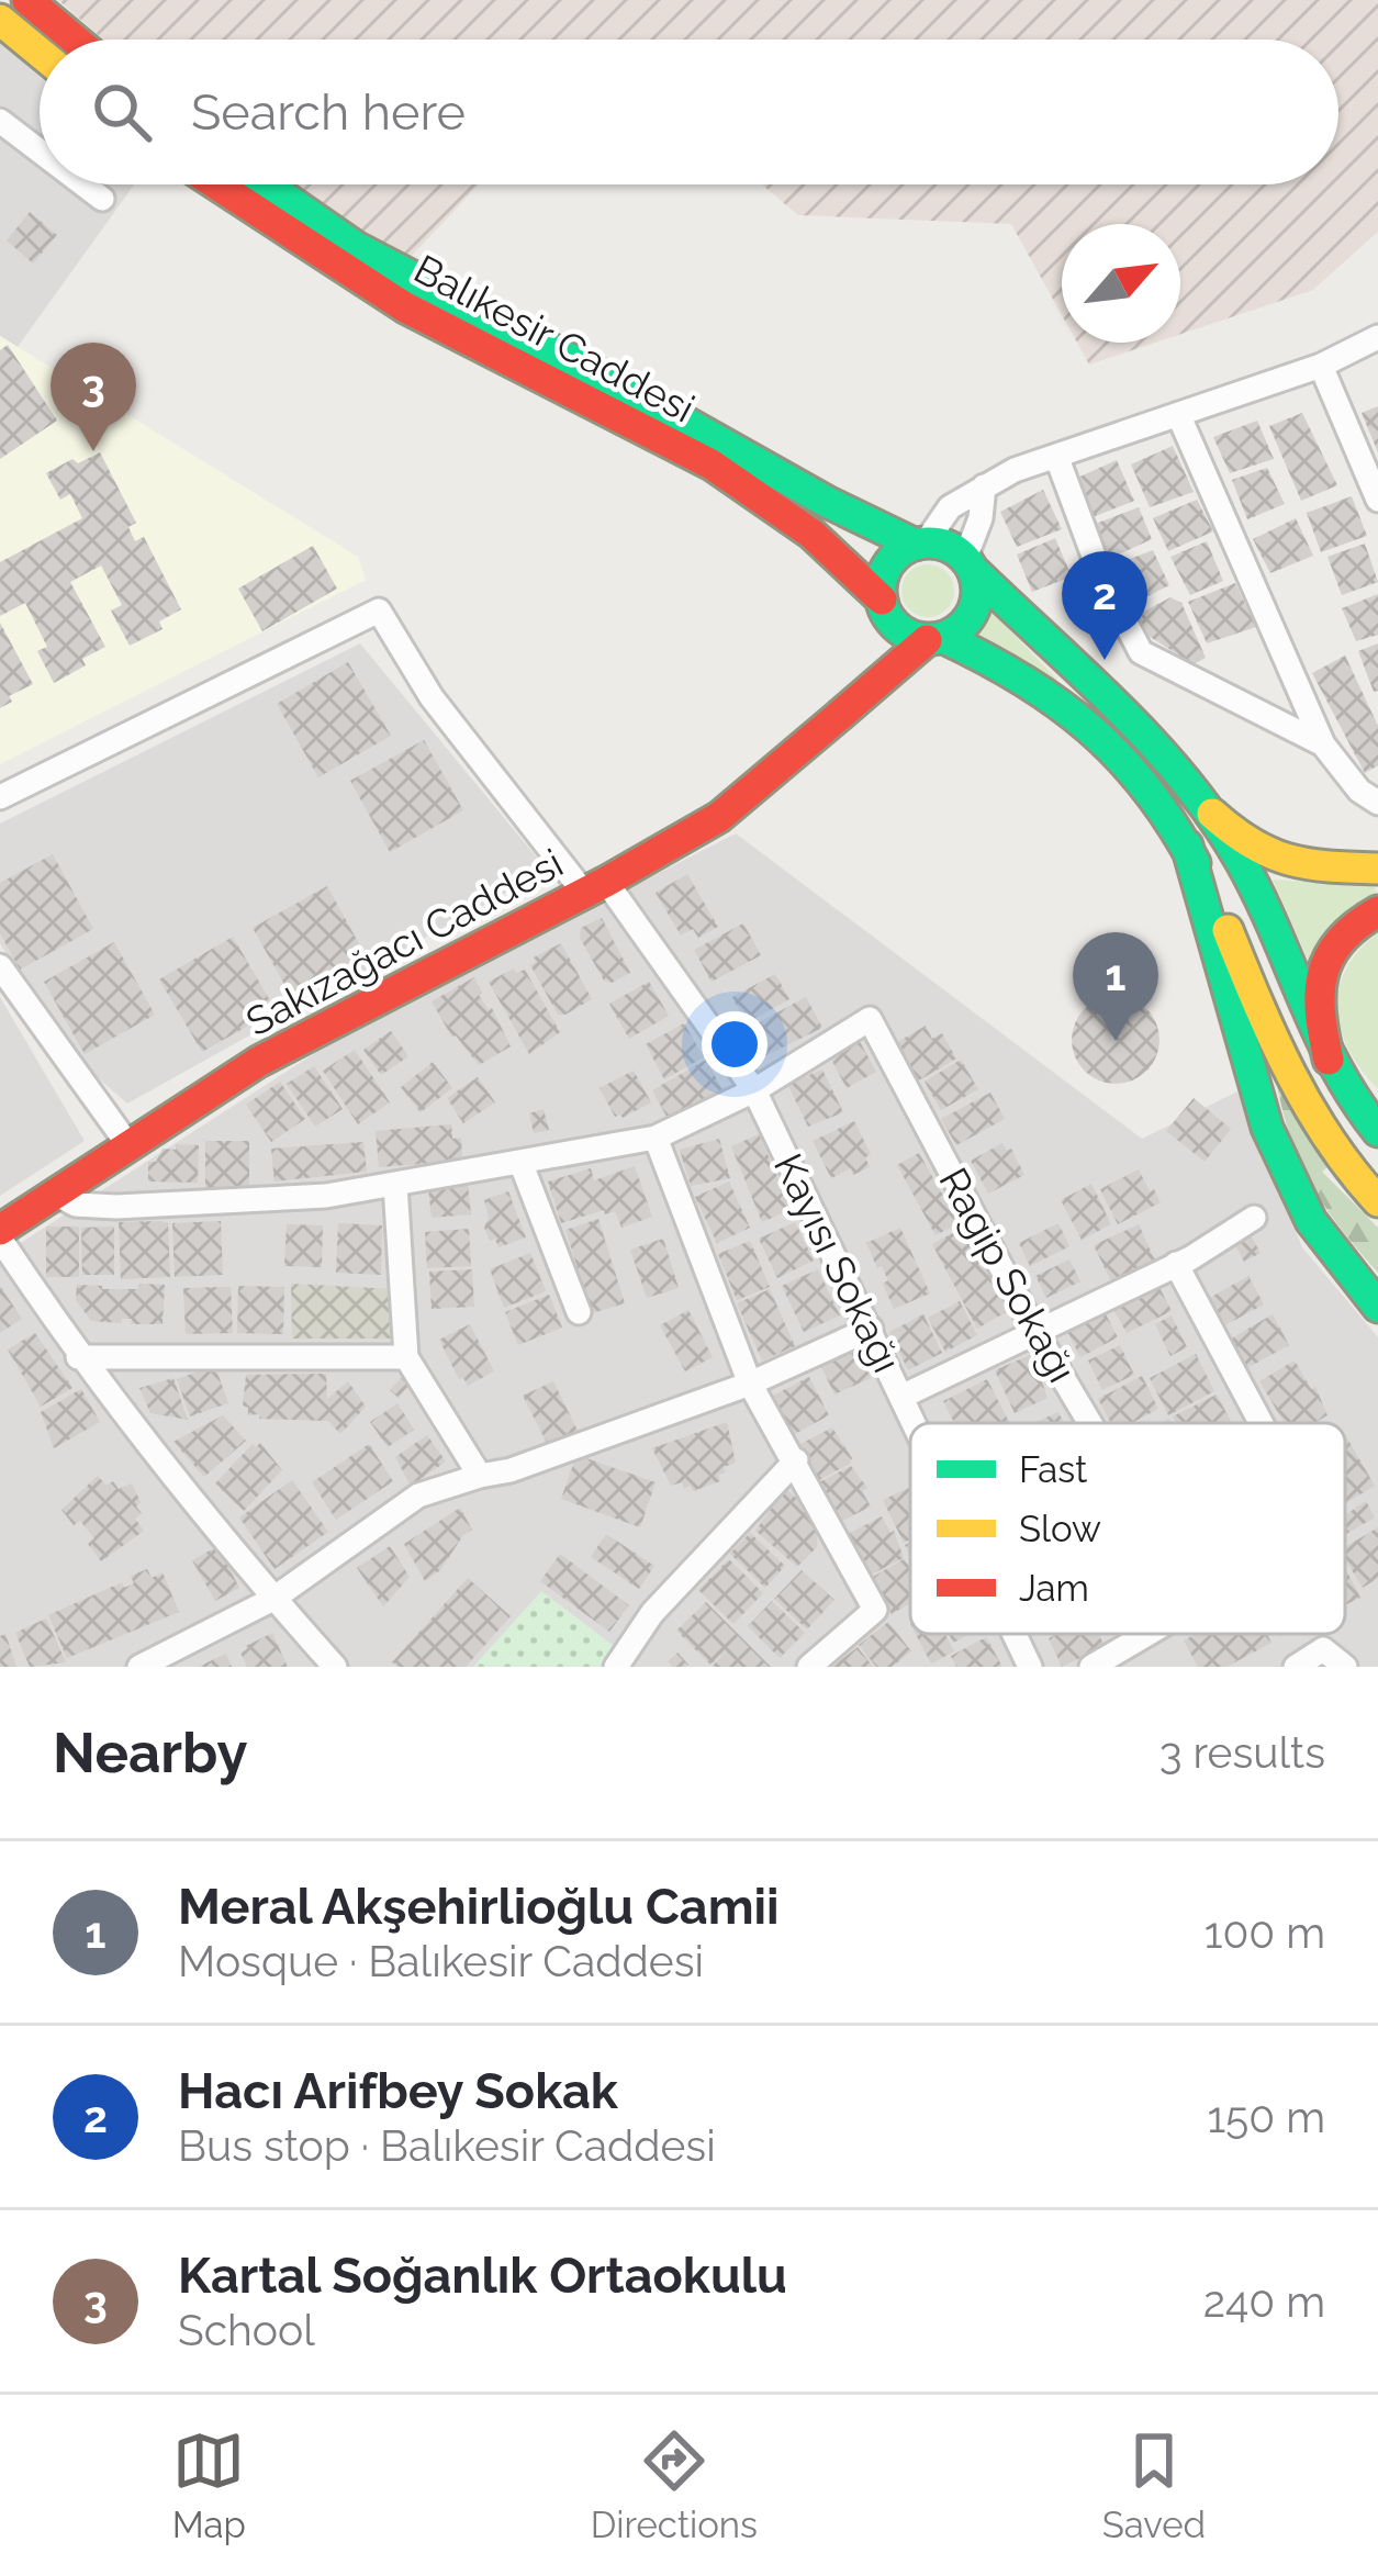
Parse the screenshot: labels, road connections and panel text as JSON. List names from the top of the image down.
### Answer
{
  "streets": {
    "main road": ["Balıkesir Caddesi", "Sakızağacı Caddesi"],
    "street": ["Kayısı Sokağı", "Ragip Sokağı"]
  },
  "crossings": [
    ["Balıkesir Caddesi", "Sakızağacı Caddesi"],
    ["Sakızağacı Caddesi", "Kayısı Sokağı"],
    ["Kayısı Sokağı", "Ragip Sokağı"]
  ],
  "legend": ["Fast", "Slow", "Jam"],
  "north": "top right",
  "page": {
    "search": "Search here",
    "pins": ["3", "2", "1"],
    "heading": ["Nearby", "3 results"],
    "list": [
      {
        "mark": "1",
        "name": "Meral Akşehirlioğlu Camii",
        "note": "Mosque · Balıkesir Caddesi",
        "value": "100 m"
      },
      {
        "mark": "2",
        "name": "Hacı Ari̇fbey Sokak",
        "note": "Bus stop · Balıkesir Caddesi",
        "value": "150 m"
      },
      {
        "mark": "3",
        "name": "Kartal Soğanlık Ortaokulu",
        "note": "School",
        "value": "240 m"
      }
    ],
    "nav": ["Map", "Directions", "Saved"]
  }
}
